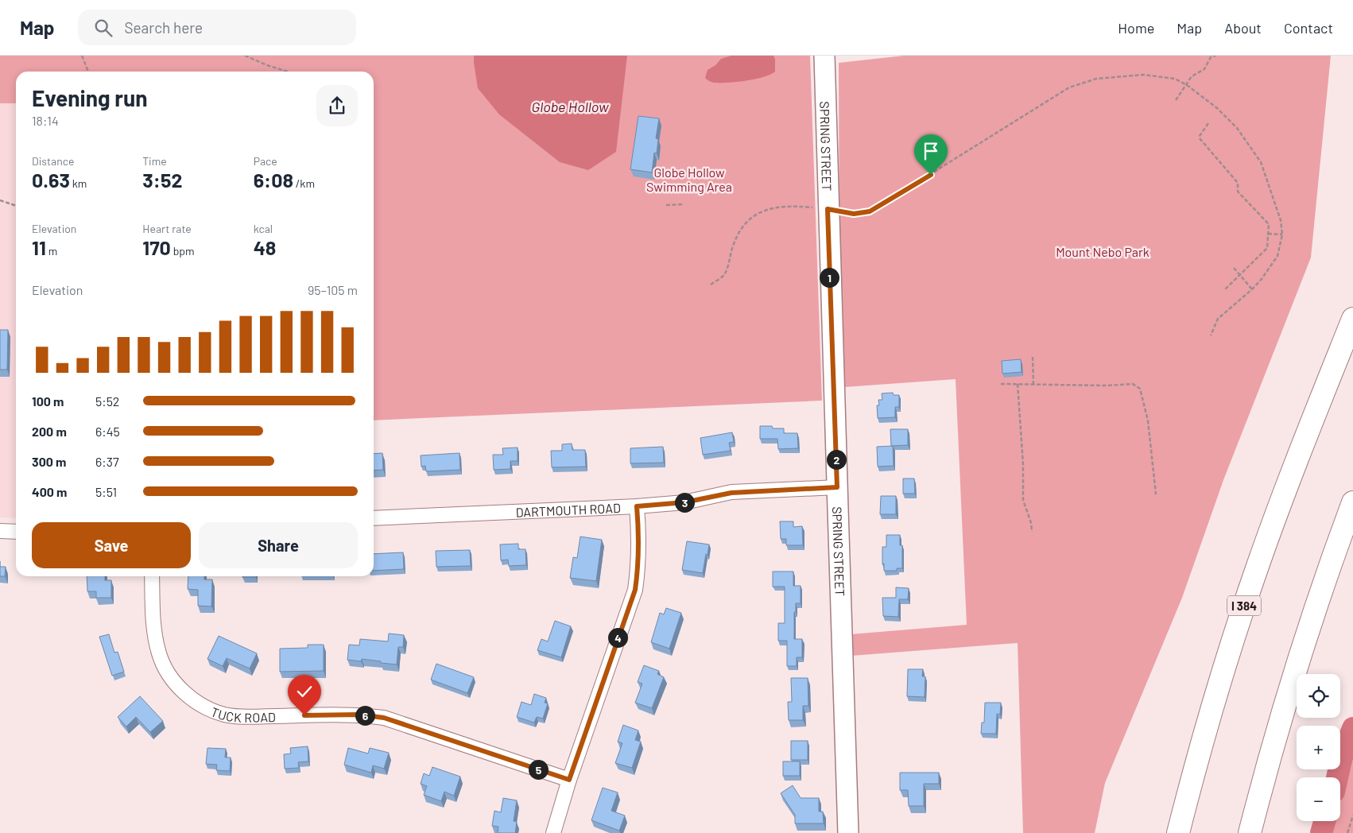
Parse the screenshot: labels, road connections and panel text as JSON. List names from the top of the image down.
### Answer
{
  "streets": {
    "highway": ["I 384"],
    "street": ["SPRING STREET", "DARTMOUTH ROAD", "TUCK ROAD"]
  },
  "crossings": [
    ["SPRING STREET", "DARTMOUTH ROAD"]
  ],
  "water": ["Globe Hollow"],
  "parks": ["Globe Hollow Swimming Area", "Mount Nebo Park"],
  "page": {
    "header": "Map",
    "search": "Search here",
    "nav": [
      "Home",
      "Map",
      "About",
      "Contact"
    ],
    "heading": ["Evening run", "18:14"],
    "stats": [
      ["Distance", "0.63 km"],
      ["Time", "3:52"],
      ["Pace", "6:08 /km"],
      ["Elevation", "11 m"],
      ["Heart rate", "170 bpm"],
      ["kcal", "48"]
    ],
    "pins": [
      "1",
      "2",
      "3",
      "4",
      "6",
      "5"
    ],
    "chart": ["Elevation", "95–105 m"],
    "list": [
      {
        "name": "100 m",
        "note": "5:52"
      },
      {
        "name": "200 m",
        "note": "6:45"
      },
      {
        "name": "300 m",
        "note": "6:37"
      },
      {
        "name": "400 m",
        "note": "5:51"
      }
    ],
    "buttons": ["Save", "Share"],
    "map_buttons": ["+", "−"]
  }
}
